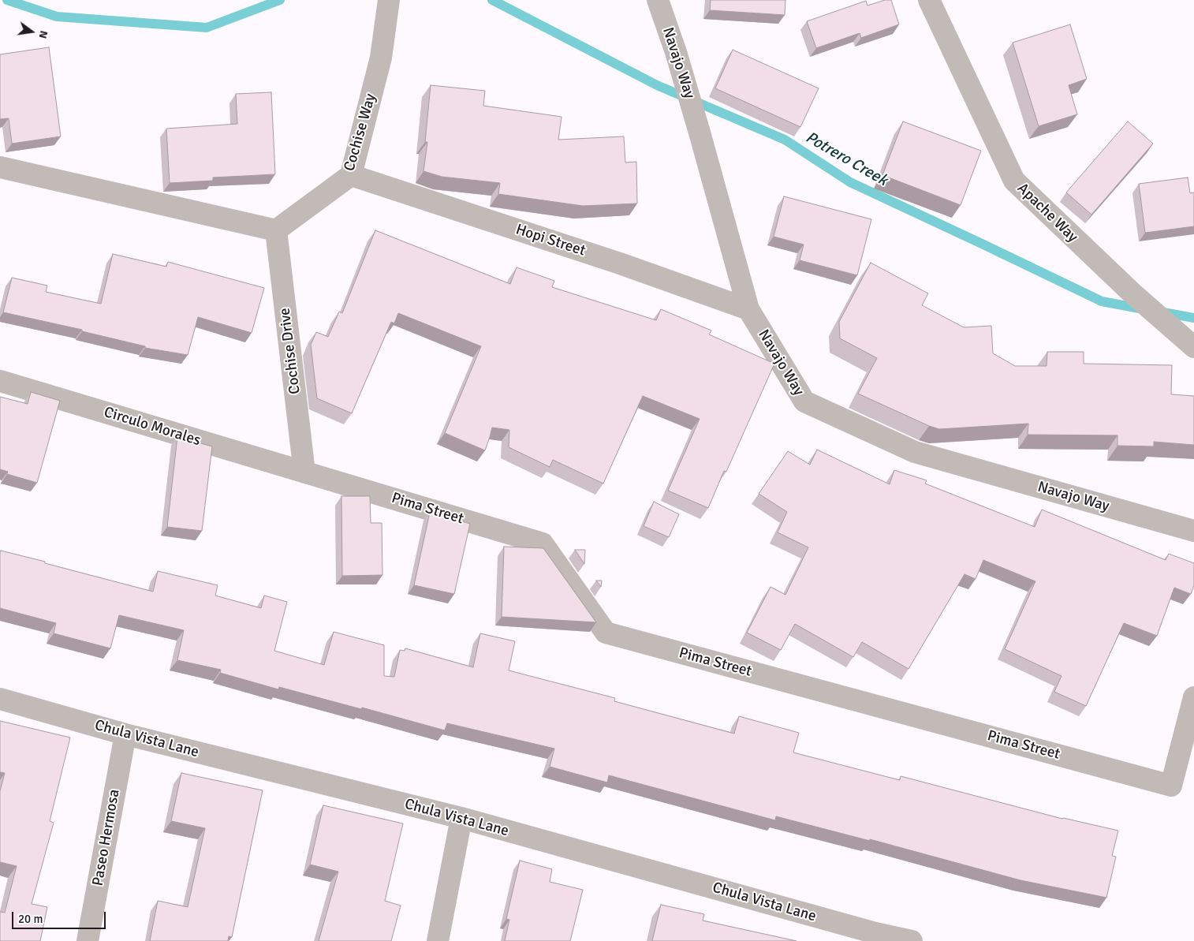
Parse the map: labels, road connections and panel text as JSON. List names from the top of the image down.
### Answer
{
  "streets": {
    "street": [
      "Navajo Way",
      "Cochise Way",
      "Apache Way",
      "Hopi Street",
      "Cochise Drive",
      "Circulo Morales",
      "Pima Street",
      "Chula Vista Lane",
      "Paseo Hermosa"
    ]
  },
  "crossings": [
    ["Navajo Way", "Hopi Street"],
    ["Cochise Way", "Hopi Street"],
    ["Cochise Way", "Cochise Drive"],
    ["Cochise Drive", "Circulo Morales"],
    ["Cochise Drive", "Pima Street"],
    ["Circulo Morales", "Pima Street"],
    ["Chula Vista Lane", "Paseo Hermosa"]
  ],
  "water": ["Potrero Creek"],
  "scale_bar": "20 m",
  "north": "right"
}
